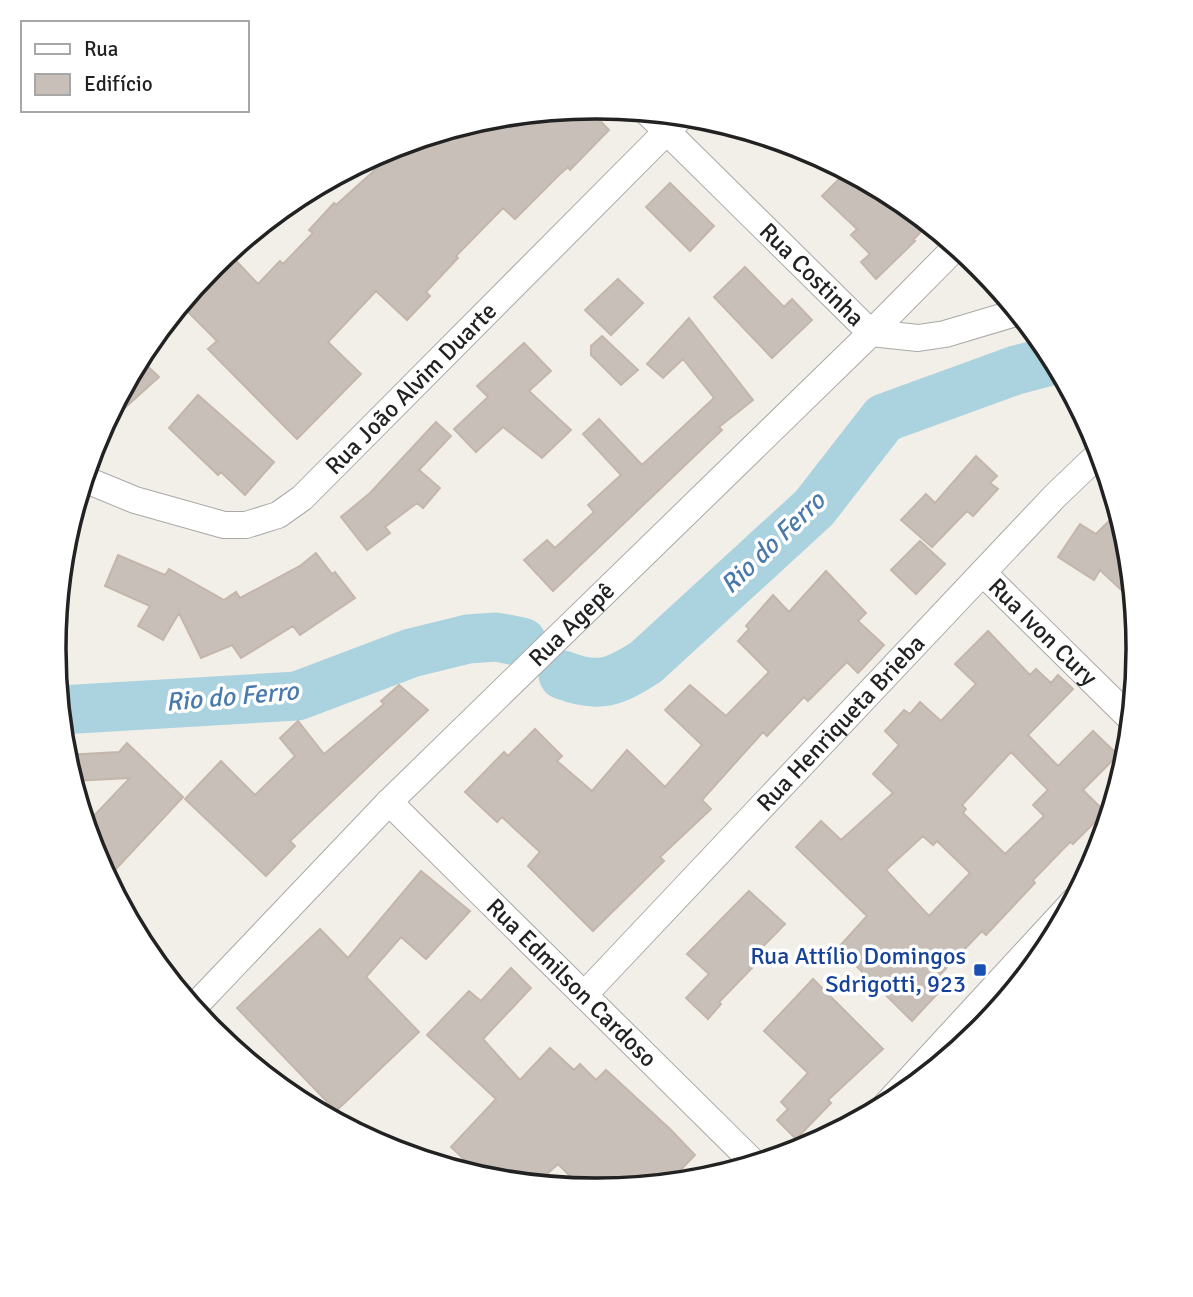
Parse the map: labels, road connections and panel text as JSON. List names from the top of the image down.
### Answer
{
  "streets": {
    "street": [
      "Rua Costinha",
      "Rua João Alvim Duarte",
      "Rua Agepê",
      "Rua Ivon Cury",
      "Rua Henriqueta Brieba",
      "Rua Edmilson Cardoso"
    ]
  },
  "crossings": [
    ["Rua Costinha", "Rua Agepê"],
    ["Rua Agepê", "Rua Edmilson Cardoso"],
    ["Rua Ivon Cury", "Rua Henriqueta Brieba"],
    ["Rua Henriqueta Brieba", "Rua Edmilson Cardoso"]
  ],
  "water": ["Rio do Ferro"],
  "places": {
    "transit": ["Rua Attílio Domingos Sdrigotti, 923"]
  },
  "legend": ["Rua", "Edifício"]
}
